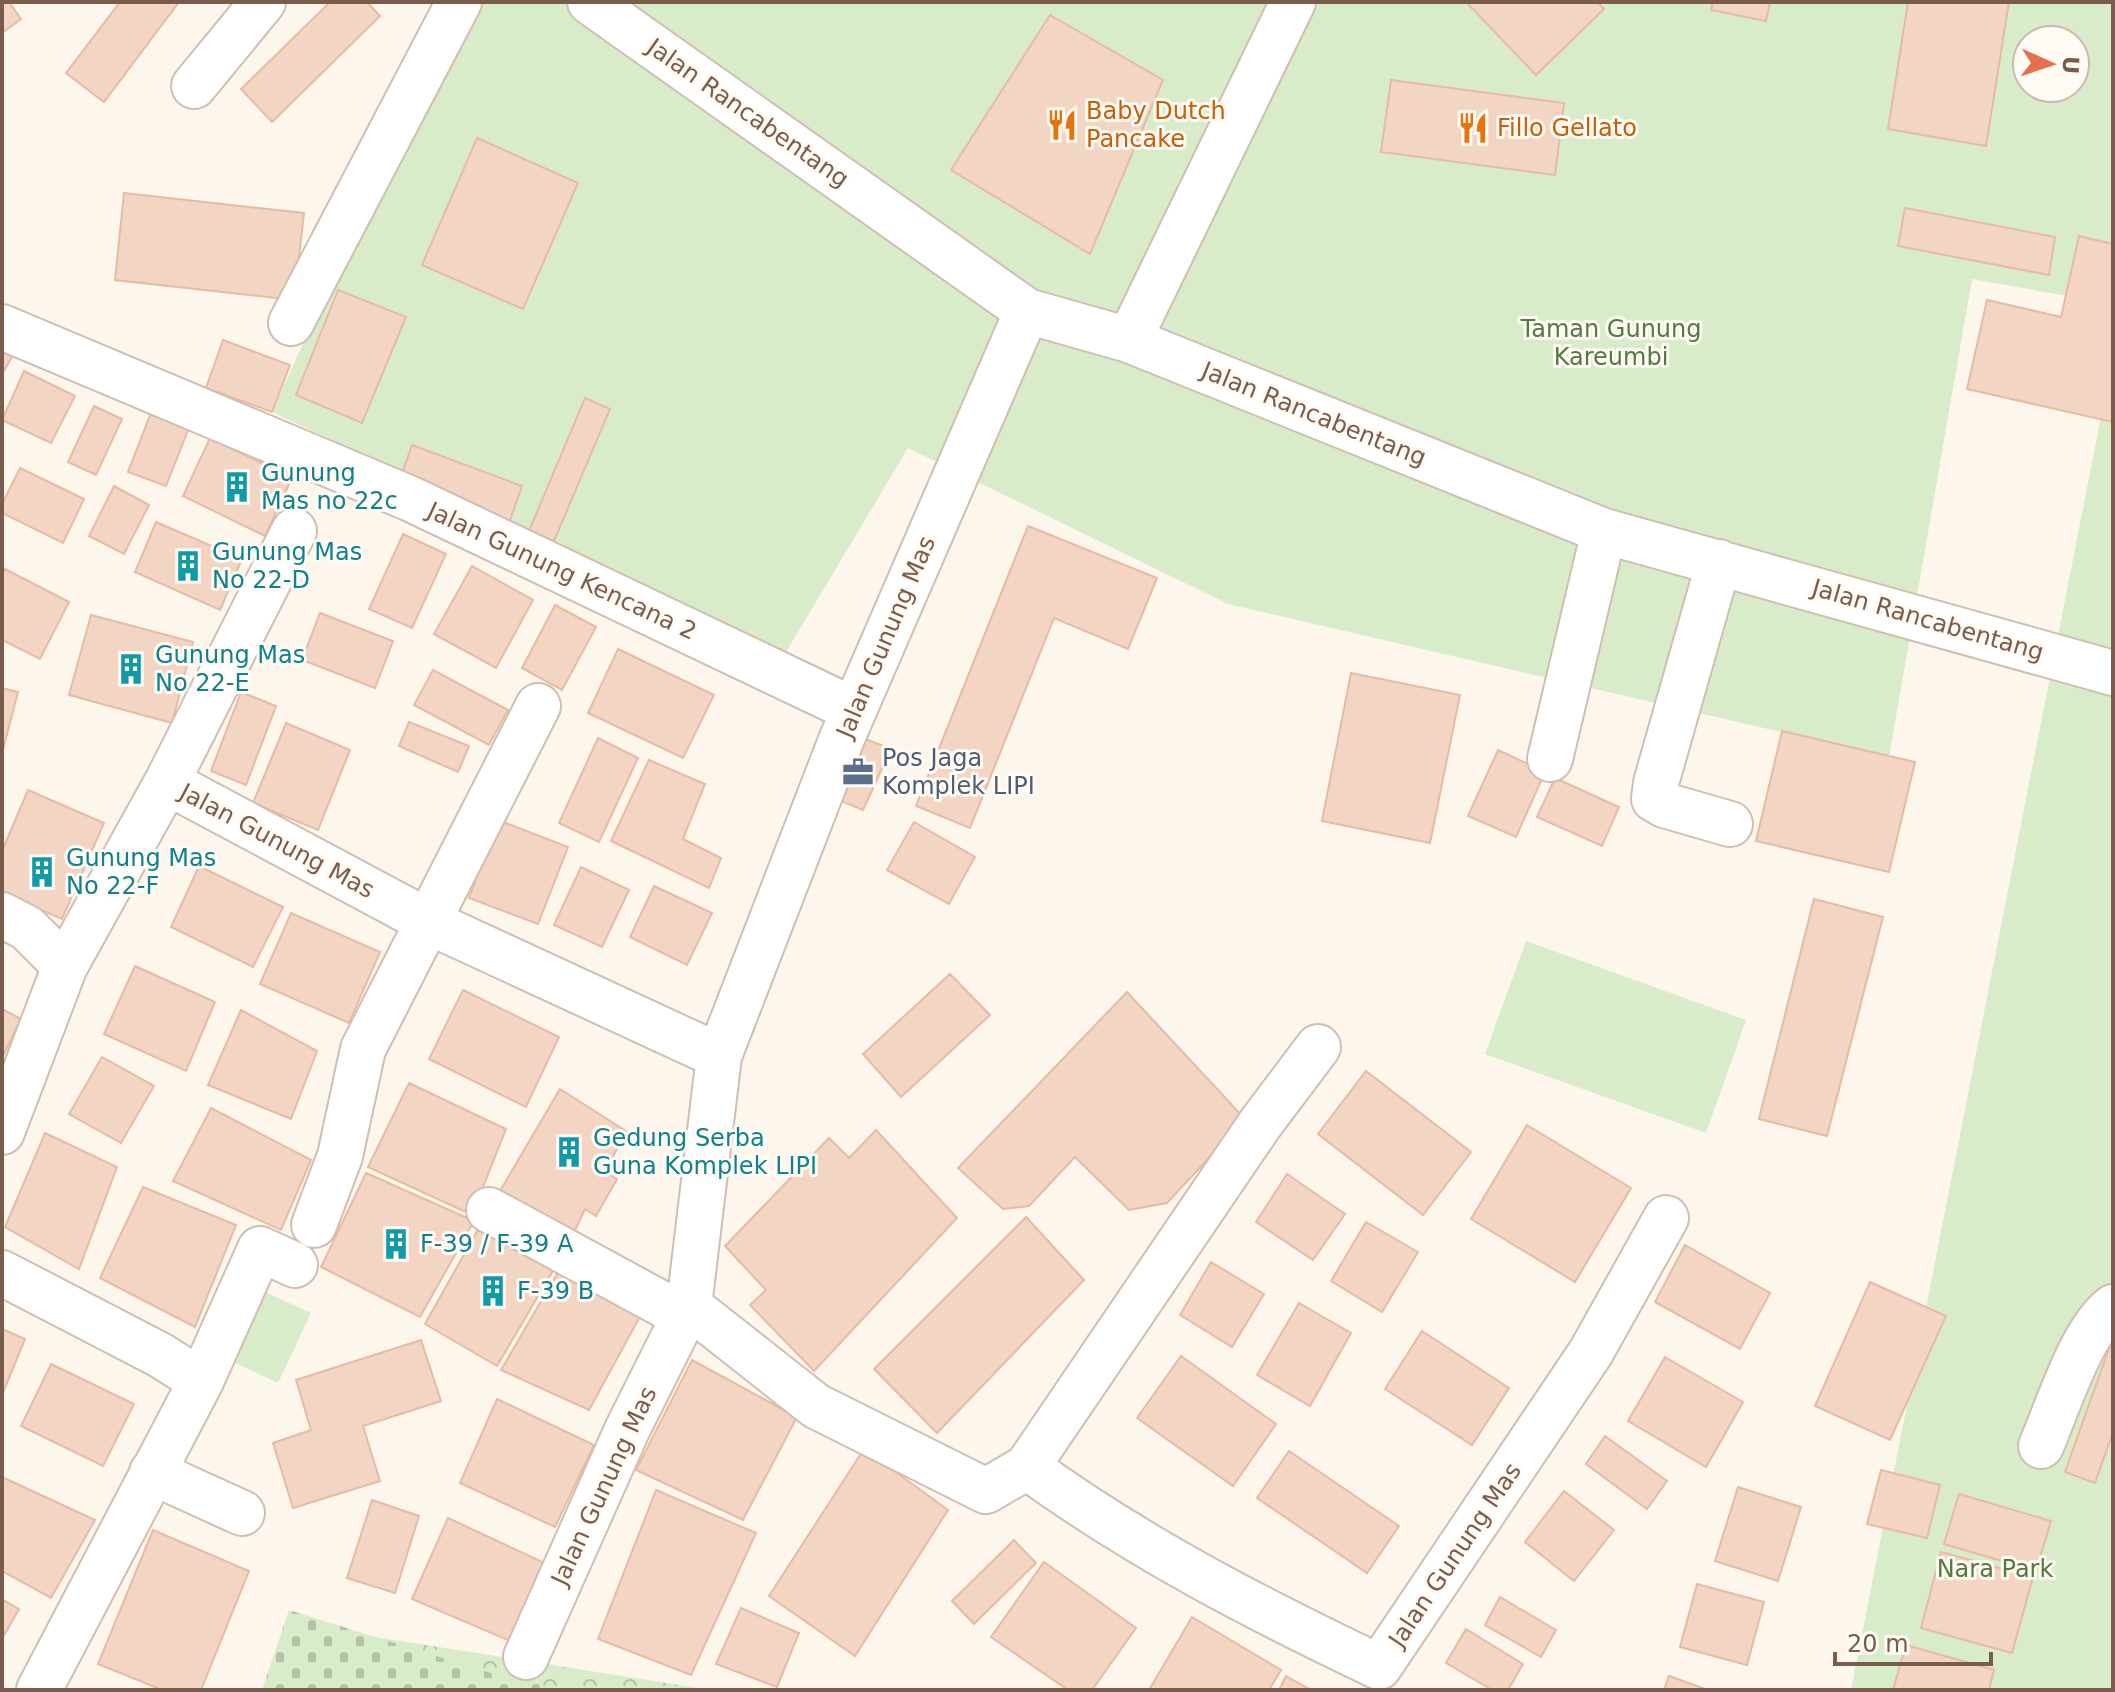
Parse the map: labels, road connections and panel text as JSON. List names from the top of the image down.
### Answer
{
  "streets": {
    "street": ["Jalan Rancabentang", "Jalan Gunung Kencana 2", "Jalan Gunung Mas"]
  },
  "crossings": [
    ["Jalan Rancabentang", "Jalan Gunung Mas"],
    ["Jalan Gunung Kencana 2", "Jalan Gunung Mas"]
  ],
  "parks": ["Taman Gunung Kareumbi", "Nara Park"],
  "places": {
    "restaurant": ["Baby Dutch Pancake", "Fillo Gellato"],
    "building": [
      "Gunung Mas no 22c",
      "Gunung Mas No 22-D",
      "Gunung Mas No 22-E",
      "Gunung Mas No 22-F",
      "Gedung Serba Guna Komplek LIPI",
      "F-39 / F-39 A",
      "F-39 B"
    ],
    "office": ["Pos Jaga Komplek LIPI"]
  },
  "scale_bar": "20 m",
  "north": "right"
}
